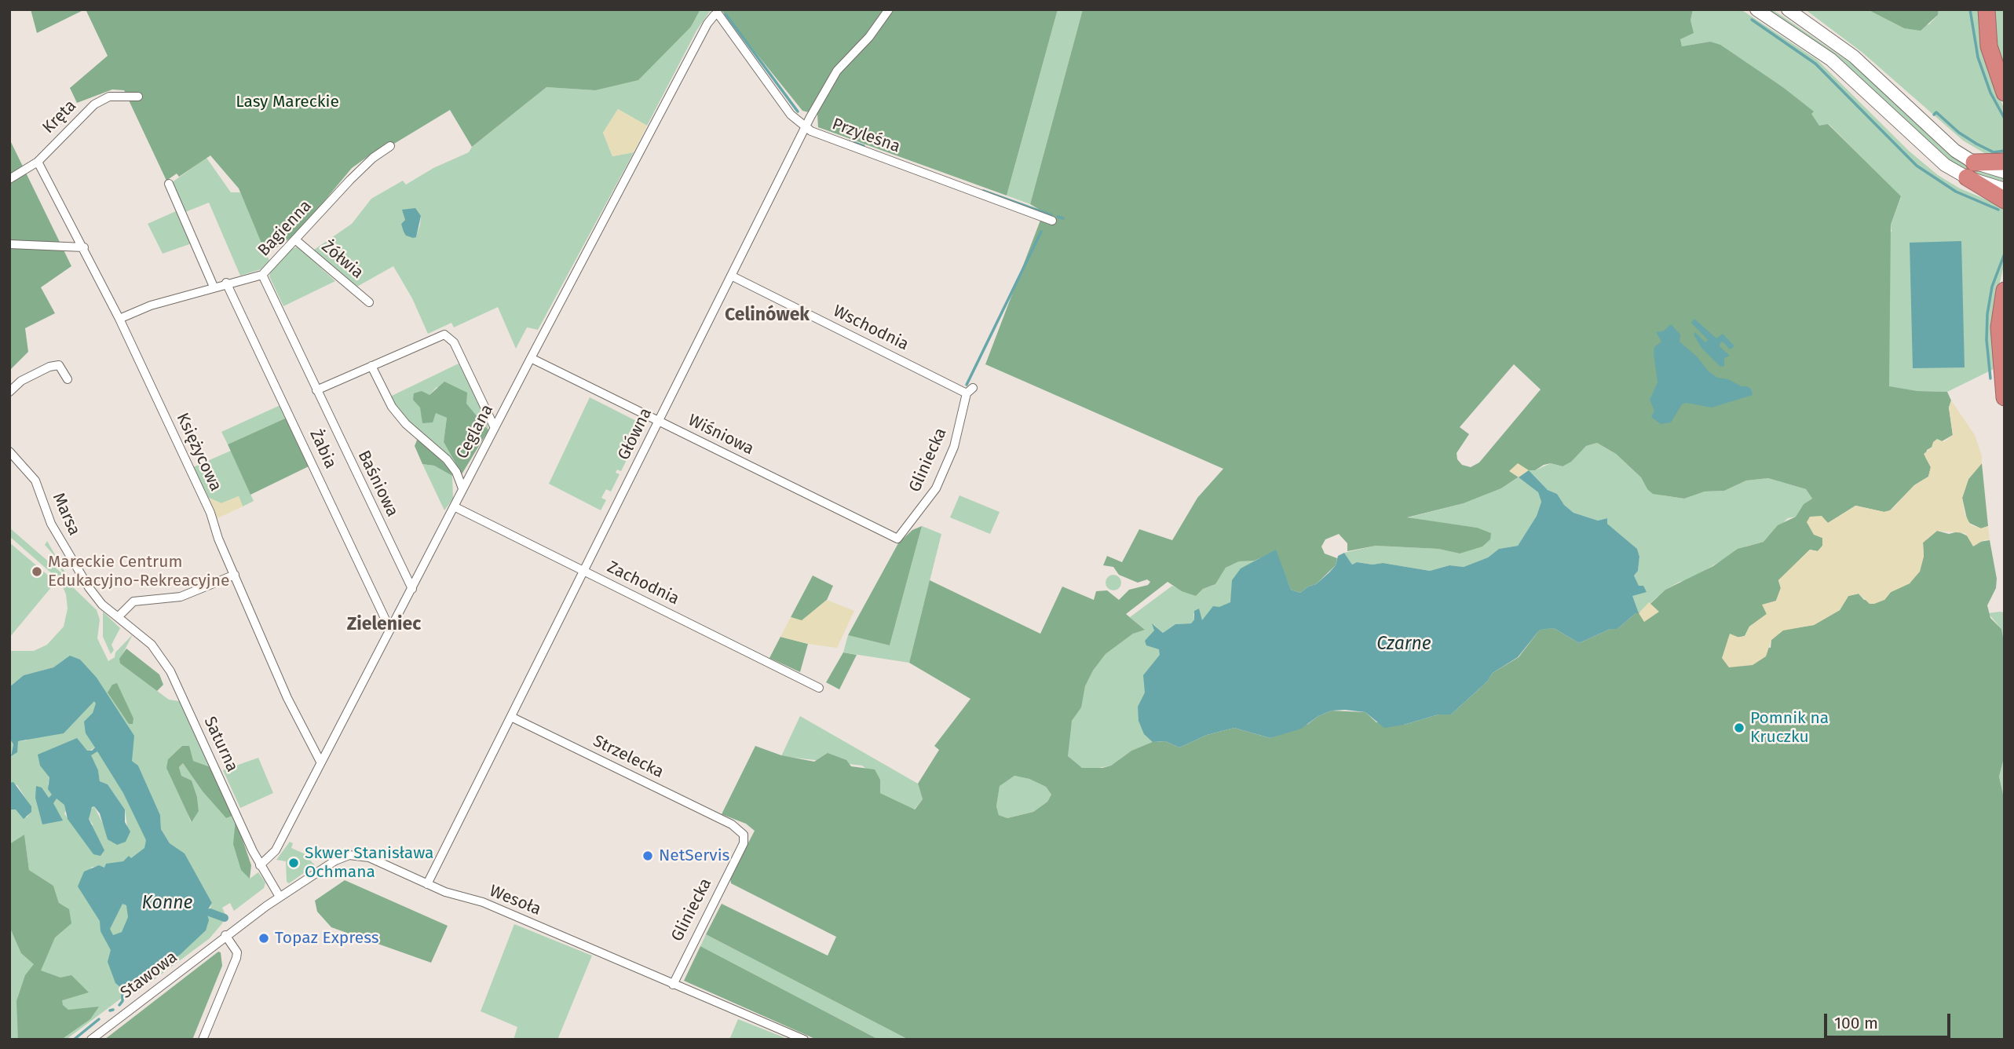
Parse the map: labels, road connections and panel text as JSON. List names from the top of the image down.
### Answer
{
  "streets": {
    "street": [
      "Kręta",
      "Przyleśna",
      "Bagienna",
      "Żółwia",
      "Wschodnia",
      "Ceglana",
      "Główna",
      "Wiśniowa",
      "Żabia",
      "Księżycowa",
      "Gliniecka",
      "Baśniowa",
      "Marsa",
      "Zachodnia",
      "Saturna",
      "Strzelecka",
      "Wesoła",
      "Stawowa"
    ]
  },
  "crossings": [
    ["Kręta", "Księżycowa"],
    ["Przyleśna", "Ceglana"],
    ["Przyleśna", "Główna"],
    ["Bagienna", "Żółwia"],
    ["Bagienna", "Żabia"],
    ["Bagienna", "Księżycowa"],
    ["Bagienna", "Baśniowa"],
    ["Wschodnia", "Główna"],
    ["Wschodnia", "Gliniecka"],
    ["Ceglana", "Wiśniowa"],
    ["Ceglana", "Żabia"],
    ["Ceglana", "Księżycowa"],
    ["Ceglana", "Baśniowa"],
    ["Ceglana", "Zachodnia"],
    ["Ceglana", "Saturna"],
    ["Główna", "Wiśniowa"],
    ["Główna", "Zachodnia"],
    ["Główna", "Strzelecka"],
    ["Główna", "Wesoła"],
    ["Wiśniowa", "Gliniecka"],
    ["Gliniecka", "Strzelecka"],
    ["Gliniecka", "Wesoła"],
    ["Marsa", "Saturna"],
    ["Saturna", "Wesoła"],
    ["Wesoła", "Stawowa"]
  ],
  "districts": ["Celinówek", "Zieleniec"],
  "water": ["Czarne", "Konne"],
  "parks": ["Lasy Mareckie"],
  "places": [
    "Mareckie Centrum Edukacyjno-Rekreacyjne",
    "Pomnik na Kruczku",
    "NetServis",
    "Skwer Stanisława Ochmana",
    "Topaz Express"
  ],
  "scale_bar": "100 m"
}
